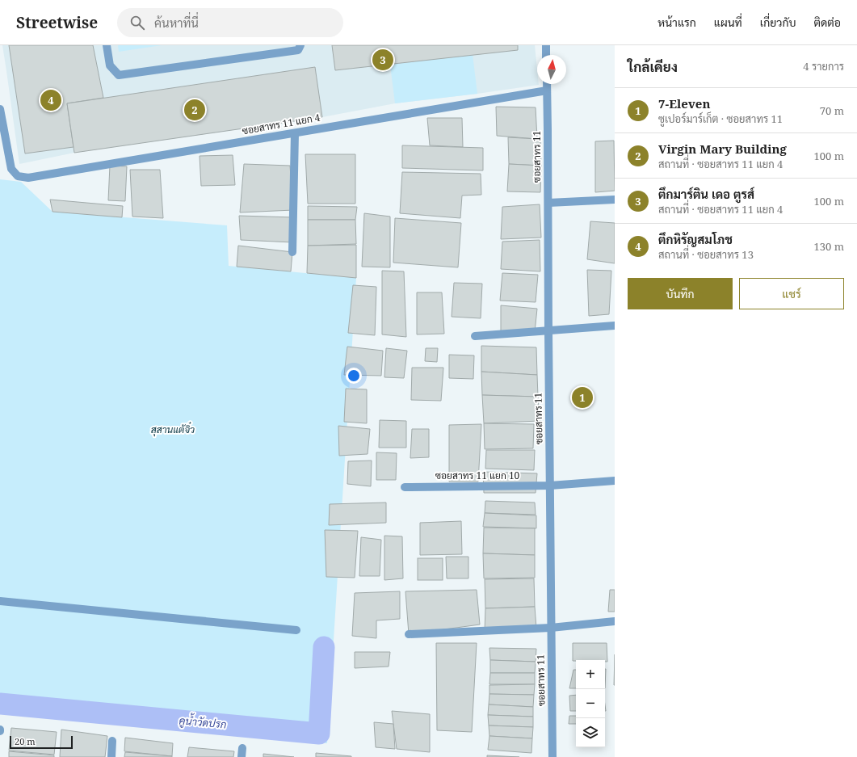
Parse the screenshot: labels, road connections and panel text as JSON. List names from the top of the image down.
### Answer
{
  "streets": {
    "street": ["ซอยสาทร 11 แยก 4", "ซอยสาทร 11", "ซอยสาทร 11 แยก 10"]
  },
  "crossings": [
    ["ซอยสาทร 11 แยก 4", "ซอยสาทร 11"],
    ["ซอยสาทร 11", "ซอยสาทร 11 แยก 10"]
  ],
  "water": ["คูน้ำวัดปรก"],
  "parks": ["สุสานแต้จิ๋ว"],
  "scale_bar": "20 m",
  "north": "top",
  "page": {
    "header": "Streetwise",
    "search": "ค้นหาที่นี่",
    "nav": [
      "หน้าแรก",
      "แผนที่",
      "เกี่ยวกับ",
      "ติดต่อ"
    ],
    "heading": ["ใกล้เคียง", "4 รายการ"],
    "pins": [
      "3",
      "4",
      "2",
      "1"
    ],
    "list": [
      {
        "mark": "1",
        "name": "7-Eleven",
        "note": "ซูเปอร์มาร์เก็ต · ซอยสาทร 11",
        "value": "70 m"
      },
      {
        "mark": "2",
        "name": "Virgin Mary Building",
        "note": "สถานที่ · ซอยสาทร 11 แยก 4",
        "value": "100 m"
      },
      {
        "mark": "3",
        "name": "ตึกมาร์ติน เดอ ตูรส์",
        "note": "สถานที่ · ซอยสาทร 11 แยก 4",
        "value": "100 m"
      },
      {
        "mark": "4",
        "name": "ตึกหิรัญสมโภช",
        "note": "สถานที่ · ซอยสาทร 13",
        "value": "130 m"
      }
    ],
    "buttons": ["บันทึก", "แชร์"],
    "map_buttons": ["+", "−"],
    "scale": "20 m"
  }
}
